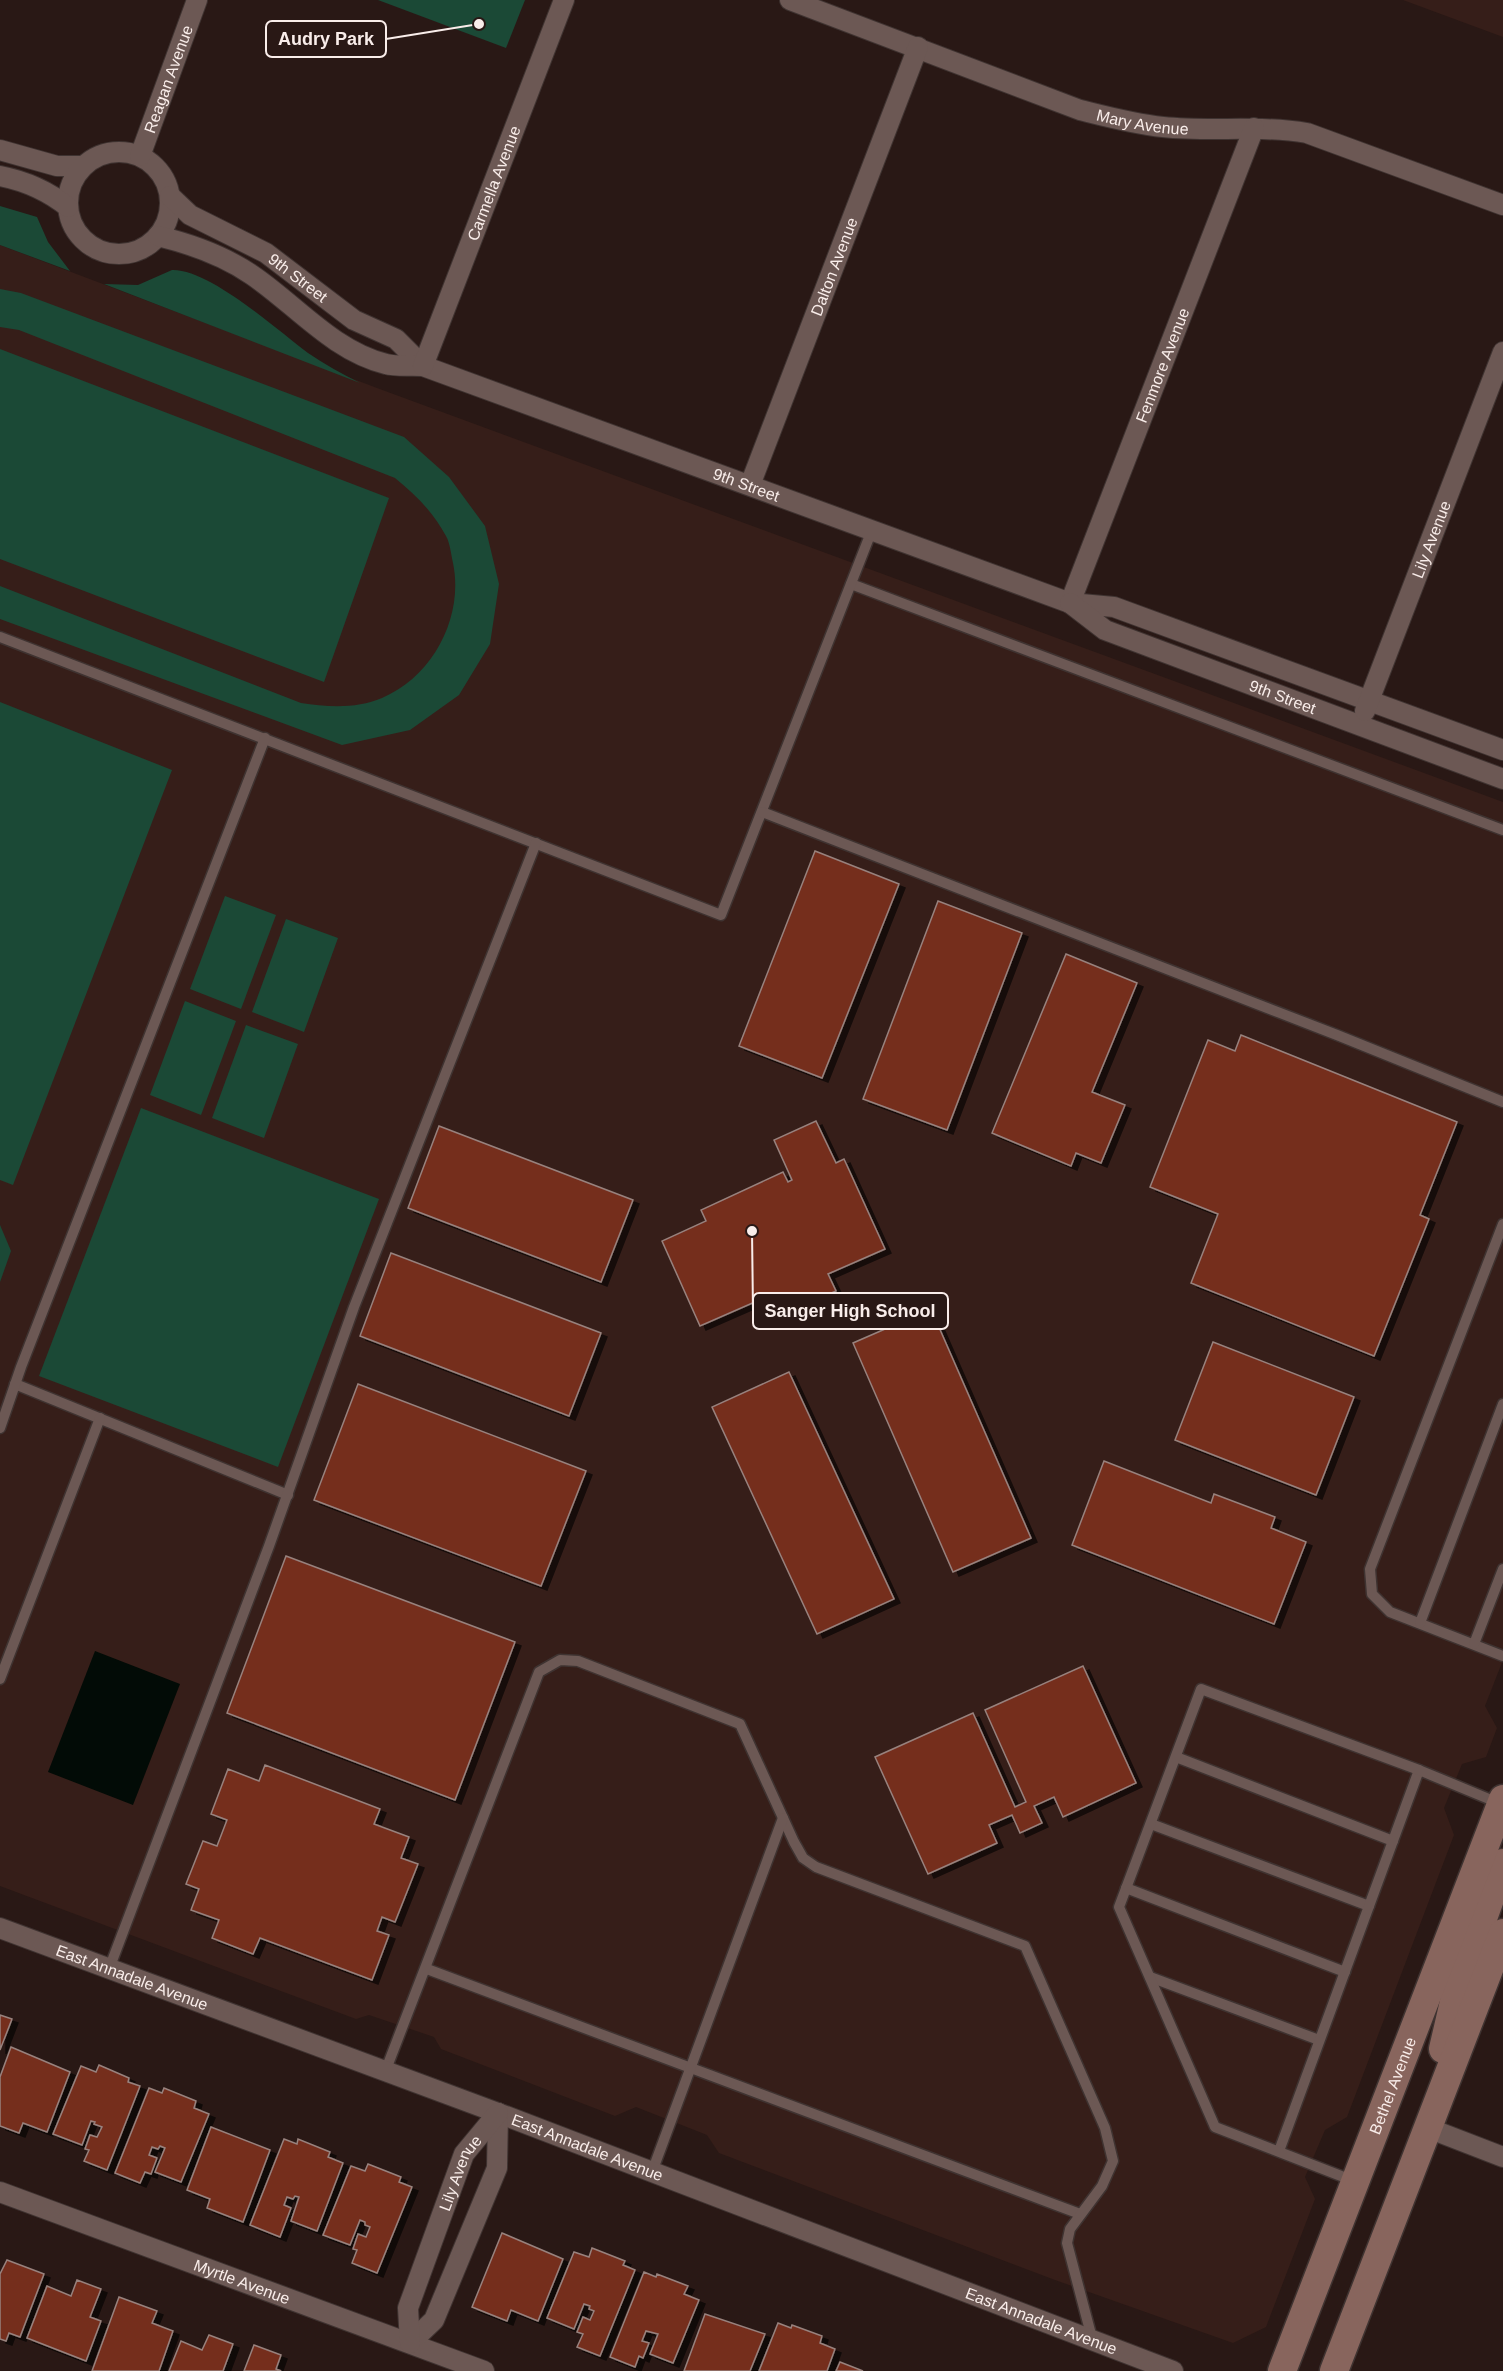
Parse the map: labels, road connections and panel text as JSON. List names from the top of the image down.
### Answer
{
  "streets": {
    "main road": ["Bethel Avenue"],
    "street": [
      "Reagan Avenue",
      "Mary Avenue",
      "Carmella Avenue",
      "Dalton Avenue",
      "9th Street",
      "Fenmore Avenue",
      "Lily Avenue",
      "East Annadale Avenue",
      "Myrtle Avenue"
    ]
  },
  "crossings": [
    ["Reagan Avenue", "9th Street"],
    ["Mary Avenue", "Dalton Avenue"],
    ["Mary Avenue", "Fenmore Avenue"],
    ["Carmella Avenue", "9th Street"],
    ["Dalton Avenue", "9th Street"],
    ["9th Street", "Fenmore Avenue"],
    ["9th Street", "Lily Avenue"],
    ["Lily Avenue", "East Annadale Avenue"],
    ["Lily Avenue", "Myrtle Avenue"]
  ],
  "places": ["Audry Park", "Sanger High School"]
}
